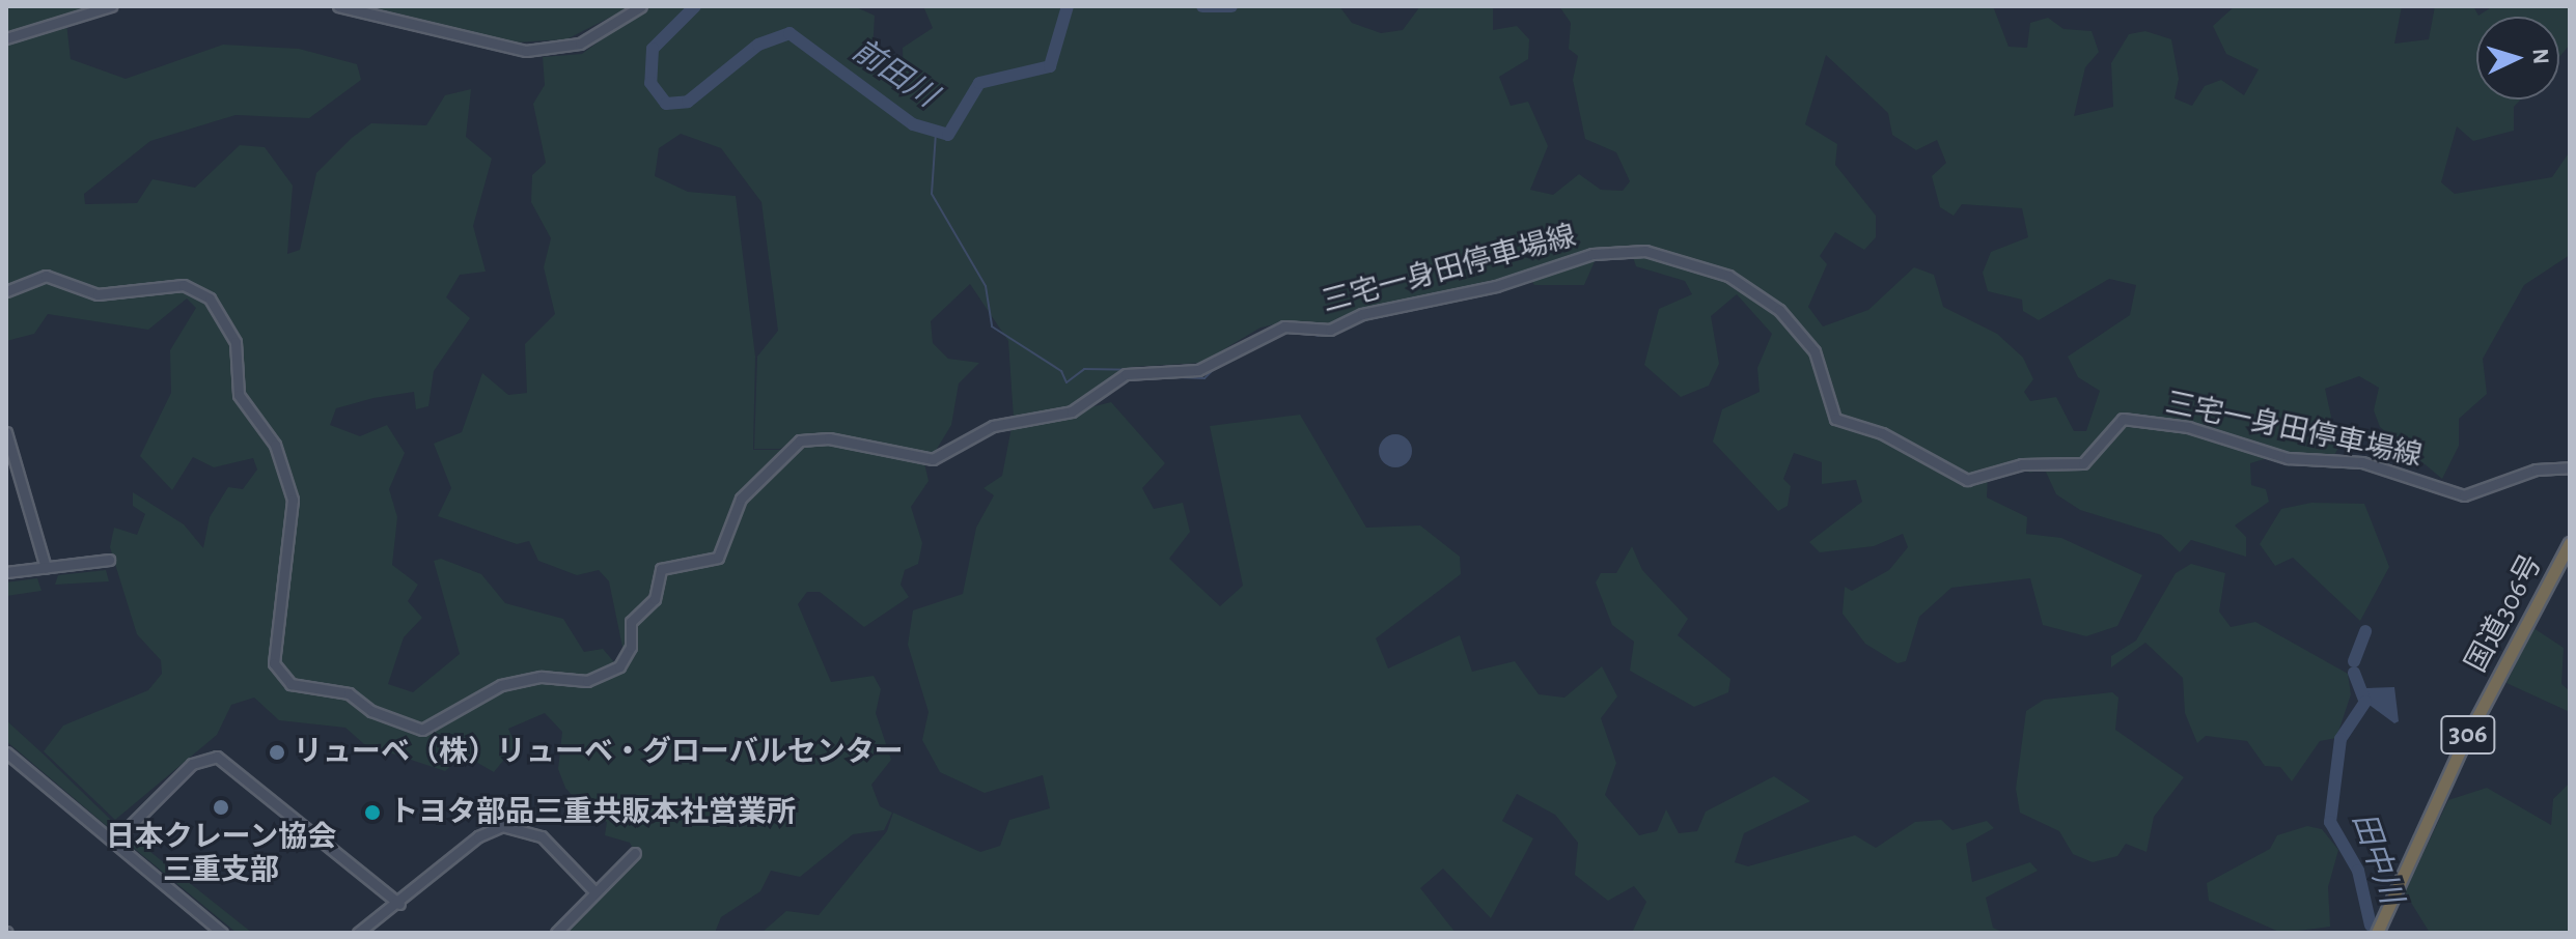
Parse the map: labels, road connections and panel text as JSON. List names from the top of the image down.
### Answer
{
  "streets": {
    "highway": ["国道306号", "306"],
    "main road": ["三宅一身田停車場線"]
  },
  "water": ["前田川", "田中川"],
  "places": ["リューベ（株）リューベ・グローバルセンター", "日本クレーン協会 三重支部", "トヨタ部品三重共販本社営業所"],
  "north": "right"
}
